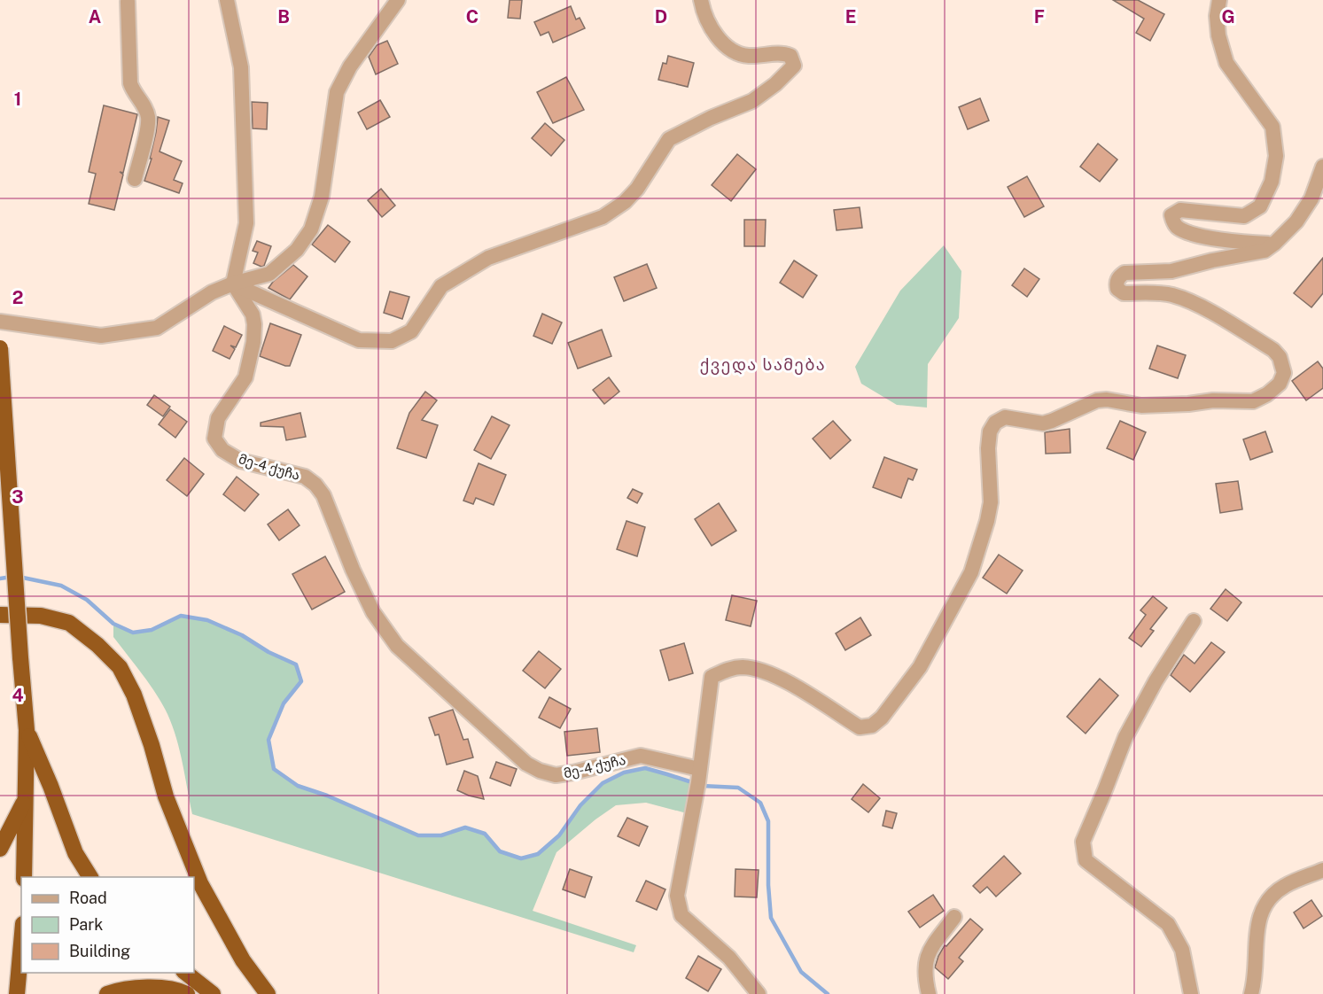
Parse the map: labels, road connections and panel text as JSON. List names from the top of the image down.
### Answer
{
  "streets": {
    "street": ["მე-4 ქუჩა"]
  },
  "districts": ["ქვედა სამება"],
  "legend": ["Road", "Park", "Building"],
  "grid": {
    "columns": [
      "A",
      "B",
      "C",
      "D",
      "E",
      "F",
      "G"
    ],
    "rows": [
      "1",
      "2",
      "3",
      "4"
    ]
  }
}
